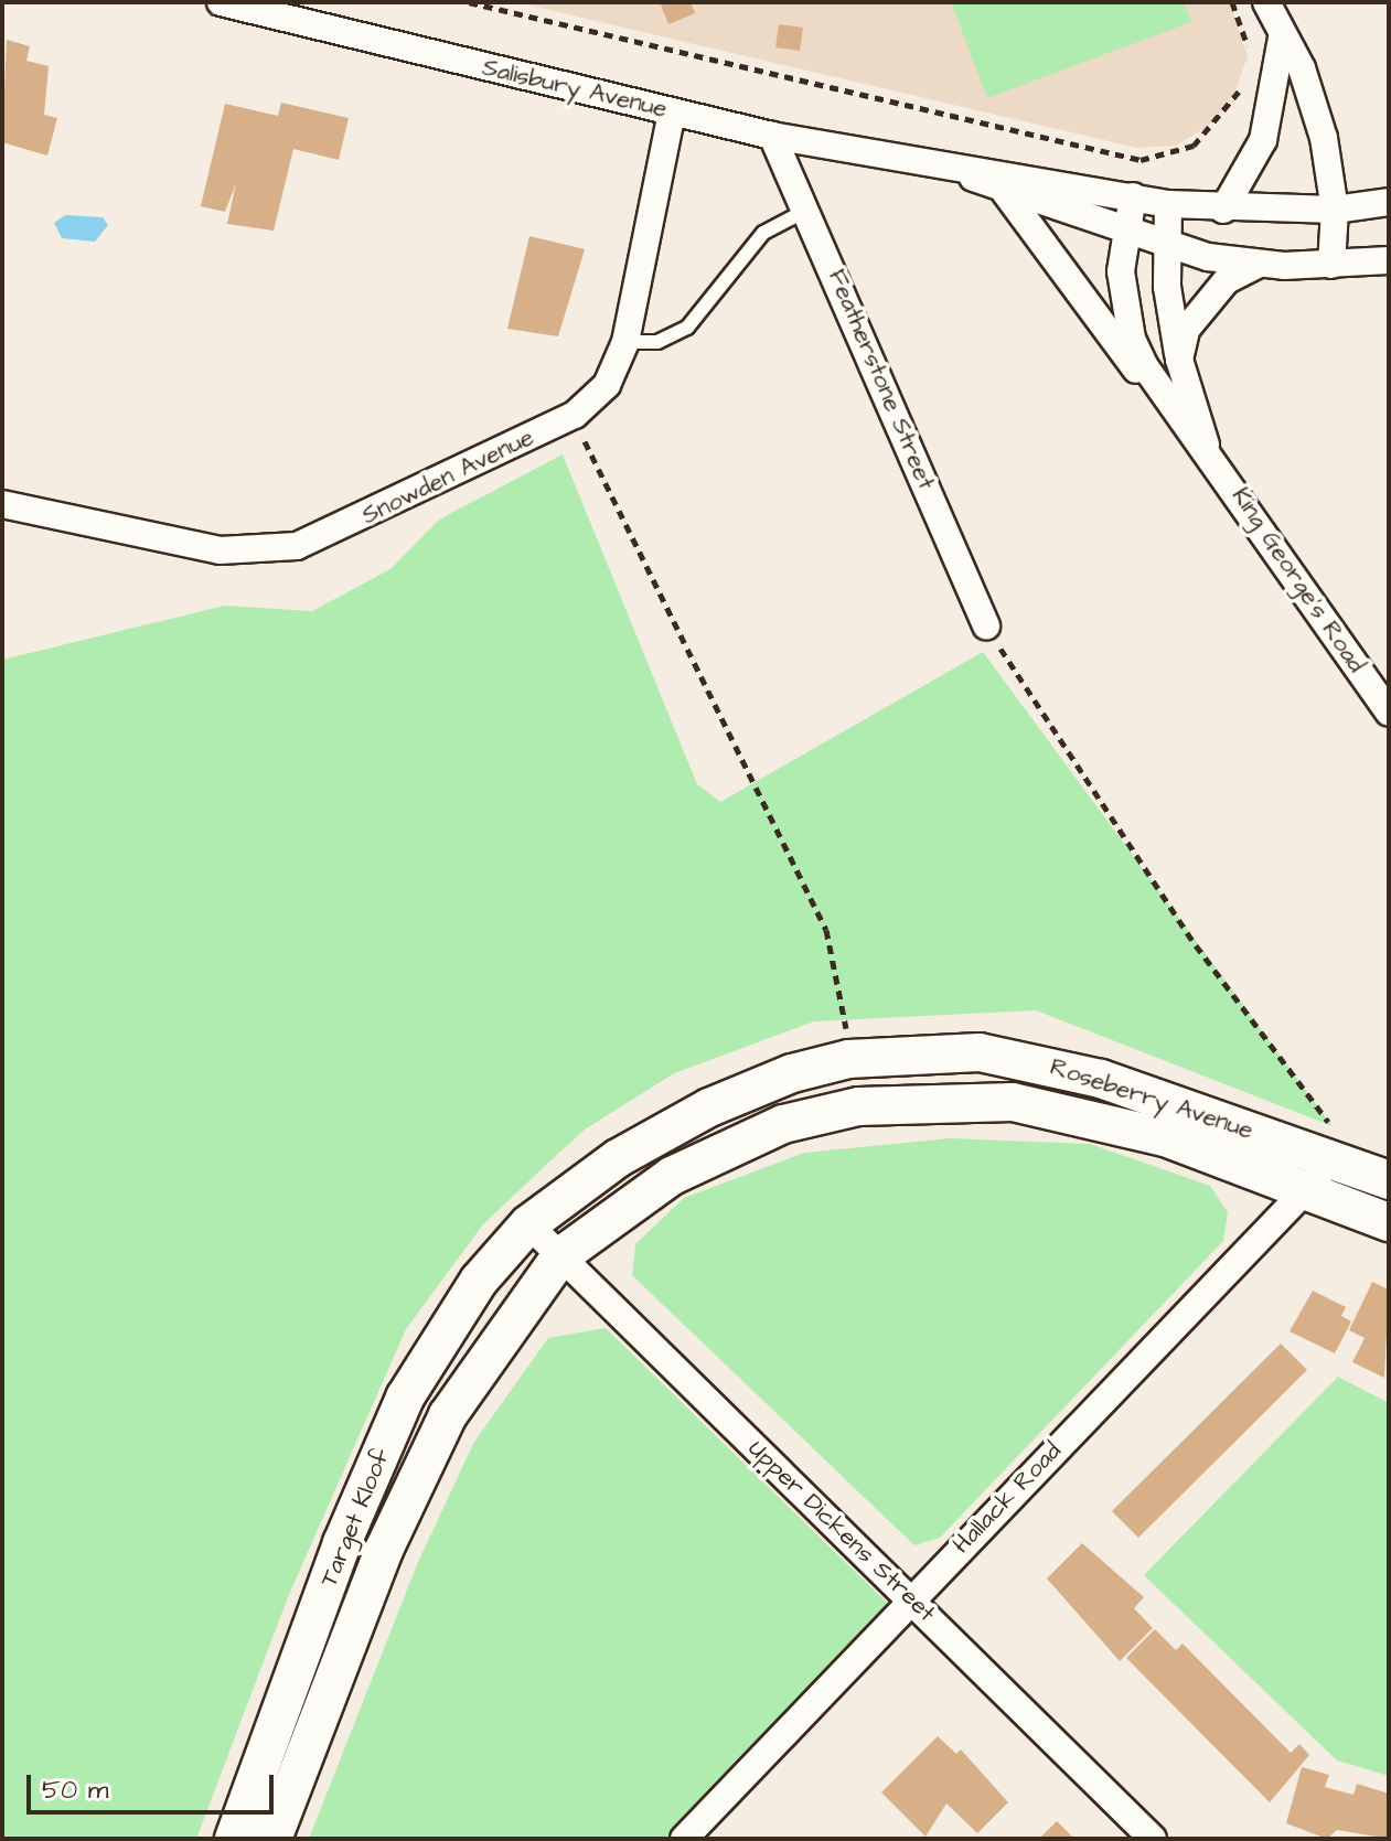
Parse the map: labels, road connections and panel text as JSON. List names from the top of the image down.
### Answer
{
  "streets": {
    "main road": ["Roseberry Avenue", "Target Kloof"],
    "street": [
      "Salisbury Avenue",
      "Featherstone Street",
      "Snowden Avenue",
      "King George's Road",
      "Hallack Road",
      "Upper Dickens Street"
    ]
  },
  "crossings": [
    ["Salisbury Avenue", "Featherstone Street"],
    ["Salisbury Avenue", "Snowden Avenue"],
    ["Salisbury Avenue", "King George's Road"],
    ["Roseberry Avenue", "Hallack Road"],
    ["Roseberry Avenue", "Target Kloof"],
    ["Roseberry Avenue", "Upper Dickens Street"],
    ["Hallack Road", "Upper Dickens Street"],
    ["Target Kloof", "Upper Dickens Street"]
  ],
  "scale_bar": "50 m"
}
